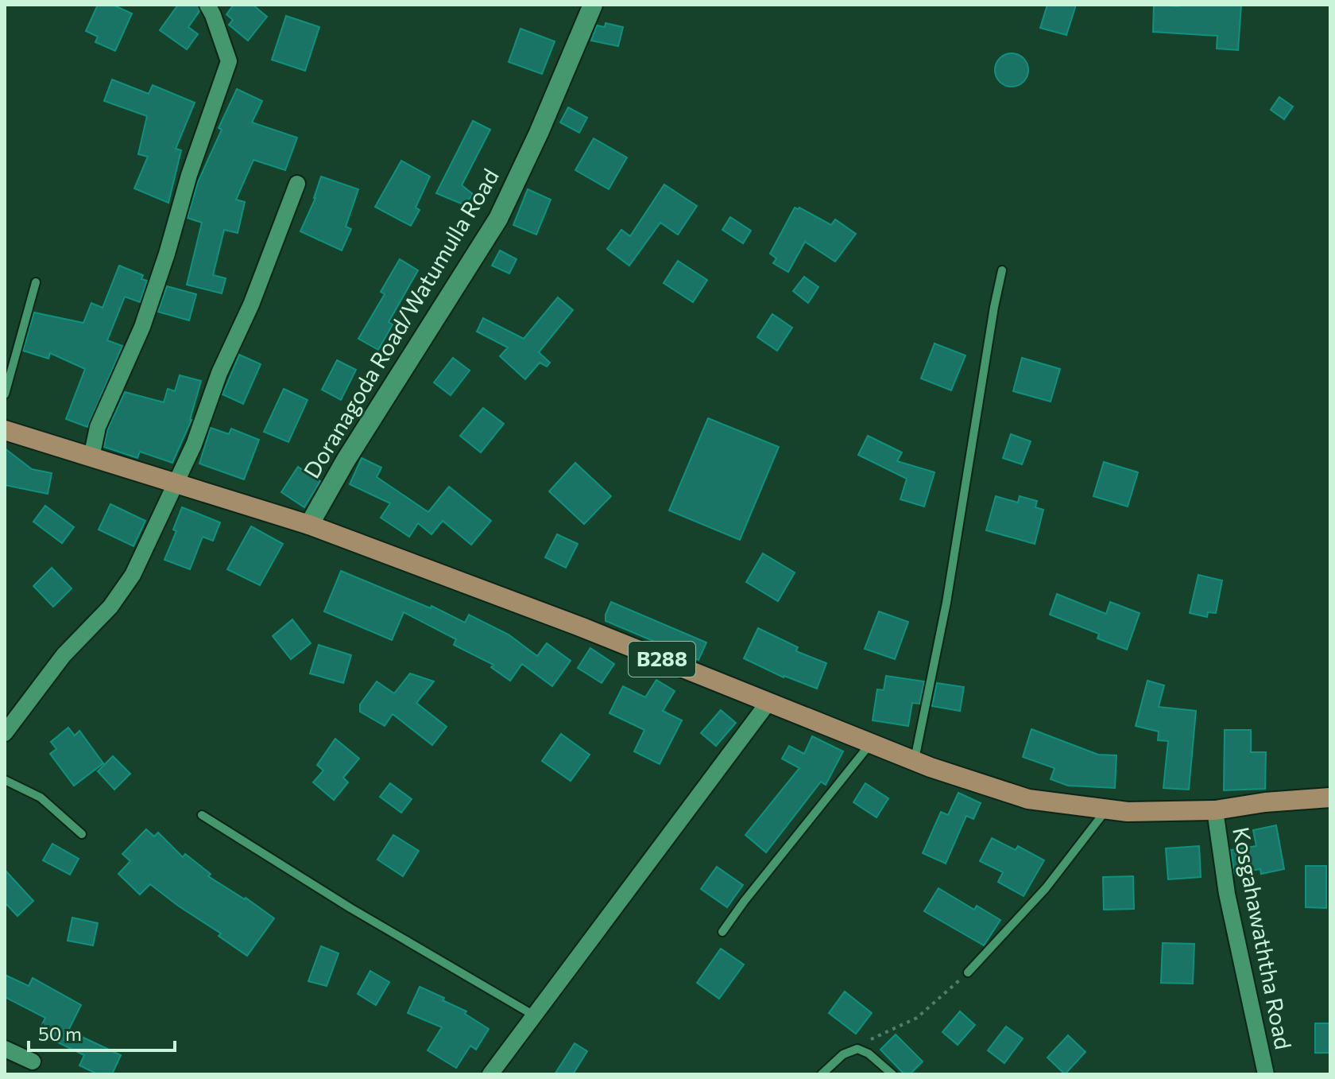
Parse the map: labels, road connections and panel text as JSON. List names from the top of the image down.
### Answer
{
  "streets": {
    "main road": ["B288"],
    "street": ["Doranagoda Road/Watumulla Road", "Kosgahawaththa Road"]
  },
  "crossings": [
    ["Doranagoda Road/Watumulla Road", "B288"],
    ["B288", "Kosgahawaththa Road"]
  ],
  "scale_bar": "50 m"
}
